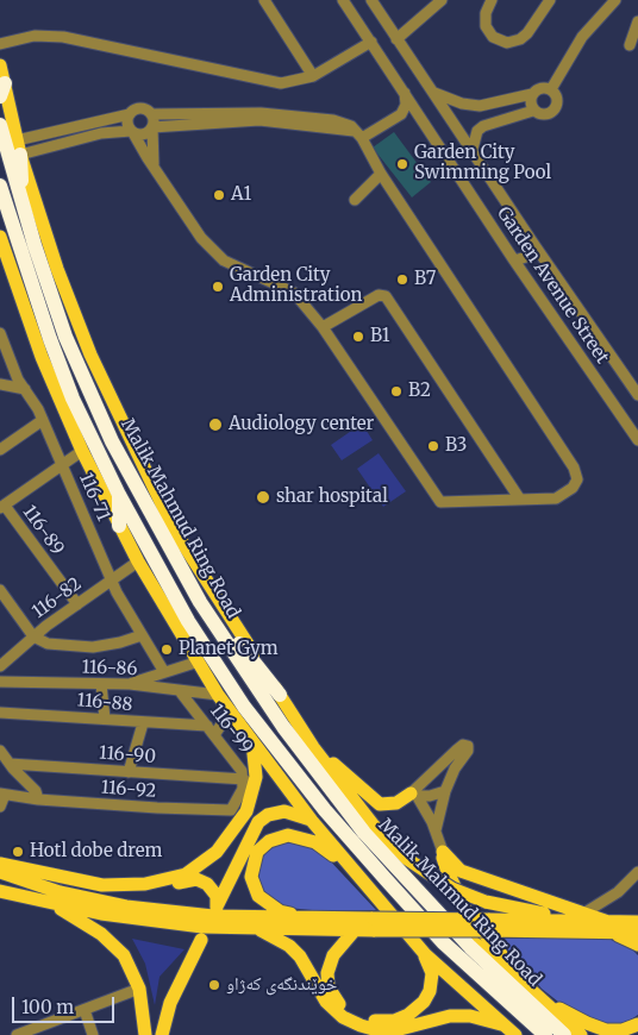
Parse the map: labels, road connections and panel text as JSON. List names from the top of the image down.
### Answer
{
  "streets": {
    "highway": ["Malik Mahmud Ring Road"],
    "street": [
      "Garden Avenue Street",
      "116-71",
      "116-89",
      "116-82",
      "116-86",
      "116-88",
      "116-99",
      "116-90",
      "116-92"
    ]
  },
  "crossings": [
    ["116-71", "116-82"],
    ["116-89", "116-82"],
    ["116-86", "116-99"],
    ["116-88", "116-99"],
    ["116-99", "116-90"],
    ["116-99", "116-92"]
  ],
  "places": [
    "Garden City Swimming Pool",
    "A1",
    "B7",
    "Garden City Administration",
    "B1",
    "B2",
    "Audiology center",
    "B3",
    "shar hospital",
    "Planet Gym",
    "Hotl dobe drem",
    "خوێندنگەی کەژاو"
  ],
  "scale_bar": "100 m"
}
